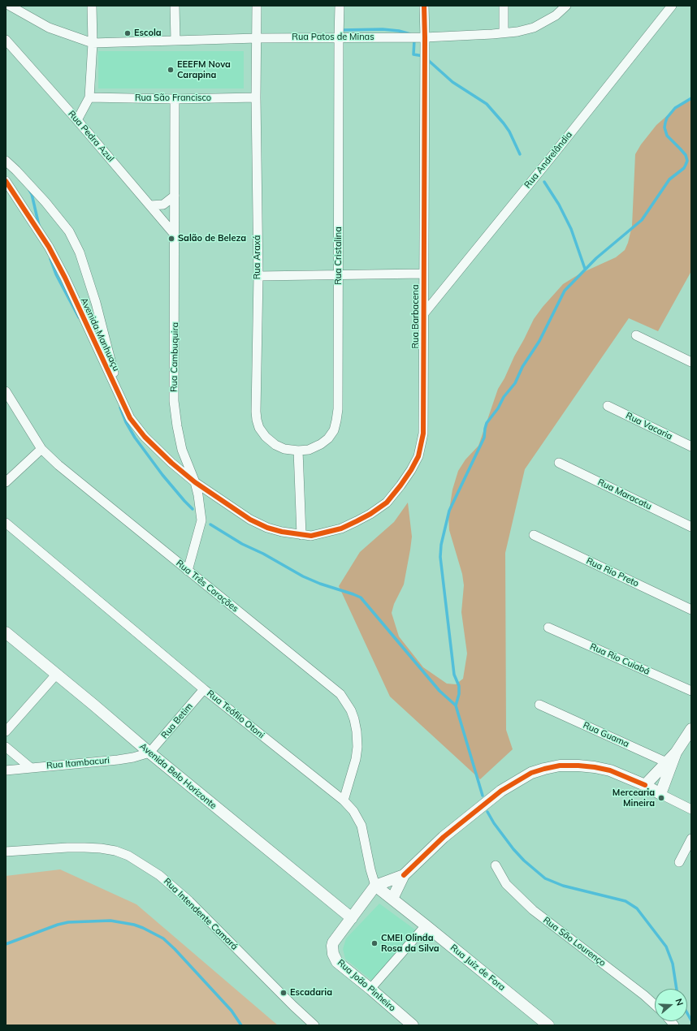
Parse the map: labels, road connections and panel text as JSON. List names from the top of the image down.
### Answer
{
  "streets": {
    "street": [
      "Rua Patos de Minas",
      "Rua São Francisco",
      "Rua Pedra Azul",
      "Rua Andrelândia",
      "Rua Cristalina",
      "Rua Araxá",
      "Rua Barbacena",
      "Avenida Manhuaçu",
      "Rua Cambuquira",
      "Rua Vacaria",
      "Rua Maracatu",
      "Rua Rio Preto",
      "Rua Três Corações",
      "Rua Rio Cuiabá",
      "Rua Teófilo Otoni",
      "Rua Betim",
      "Rua Guama",
      "Rua Itambacuri",
      "Avenida Belo Horizonte",
      "Rua Intendente Camará",
      "Rua São Lourenço",
      "Rua Juiz de Fora",
      "Rua João Pinheiro"
    ]
  },
  "crossings": [
    ["Rua Patos de Minas", "Rua Cristalina"],
    ["Rua Patos de Minas", "Rua Araxá"],
    ["Rua Patos de Minas", "Rua Barbacena"],
    ["Rua São Francisco", "Rua Araxá"],
    ["Rua São Francisco", "Rua Cambuquira"],
    ["Rua Pedra Azul", "Rua Cambuquira"],
    ["Rua Andrelândia", "Rua Barbacena"],
    ["Rua Cristalina", "Rua Araxá"],
    ["Avenida Manhuaçu", "Rua Cambuquira"],
    ["Rua Três Corações", "Rua Teófilo Otoni"],
    ["Rua Teófilo Otoni", "Rua Betim"],
    ["Rua Teófilo Otoni", "Rua Juiz de Fora"],
    ["Rua Betim", "Rua Itambacuri"],
    ["Rua Betim", "Avenida Belo Horizonte"],
    ["Rua Itambacuri", "Avenida Belo Horizonte"],
    ["Avenida Belo Horizonte", "Rua João Pinheiro"]
  ],
  "places": [
    "Escola",
    "EEEFM Nova Carapina",
    "Salão de Beleza",
    "Mercearia Mineira",
    "CMEI Olinda Rosa da Silva",
    "Escadaria"
  ],
  "north": "right"
}
